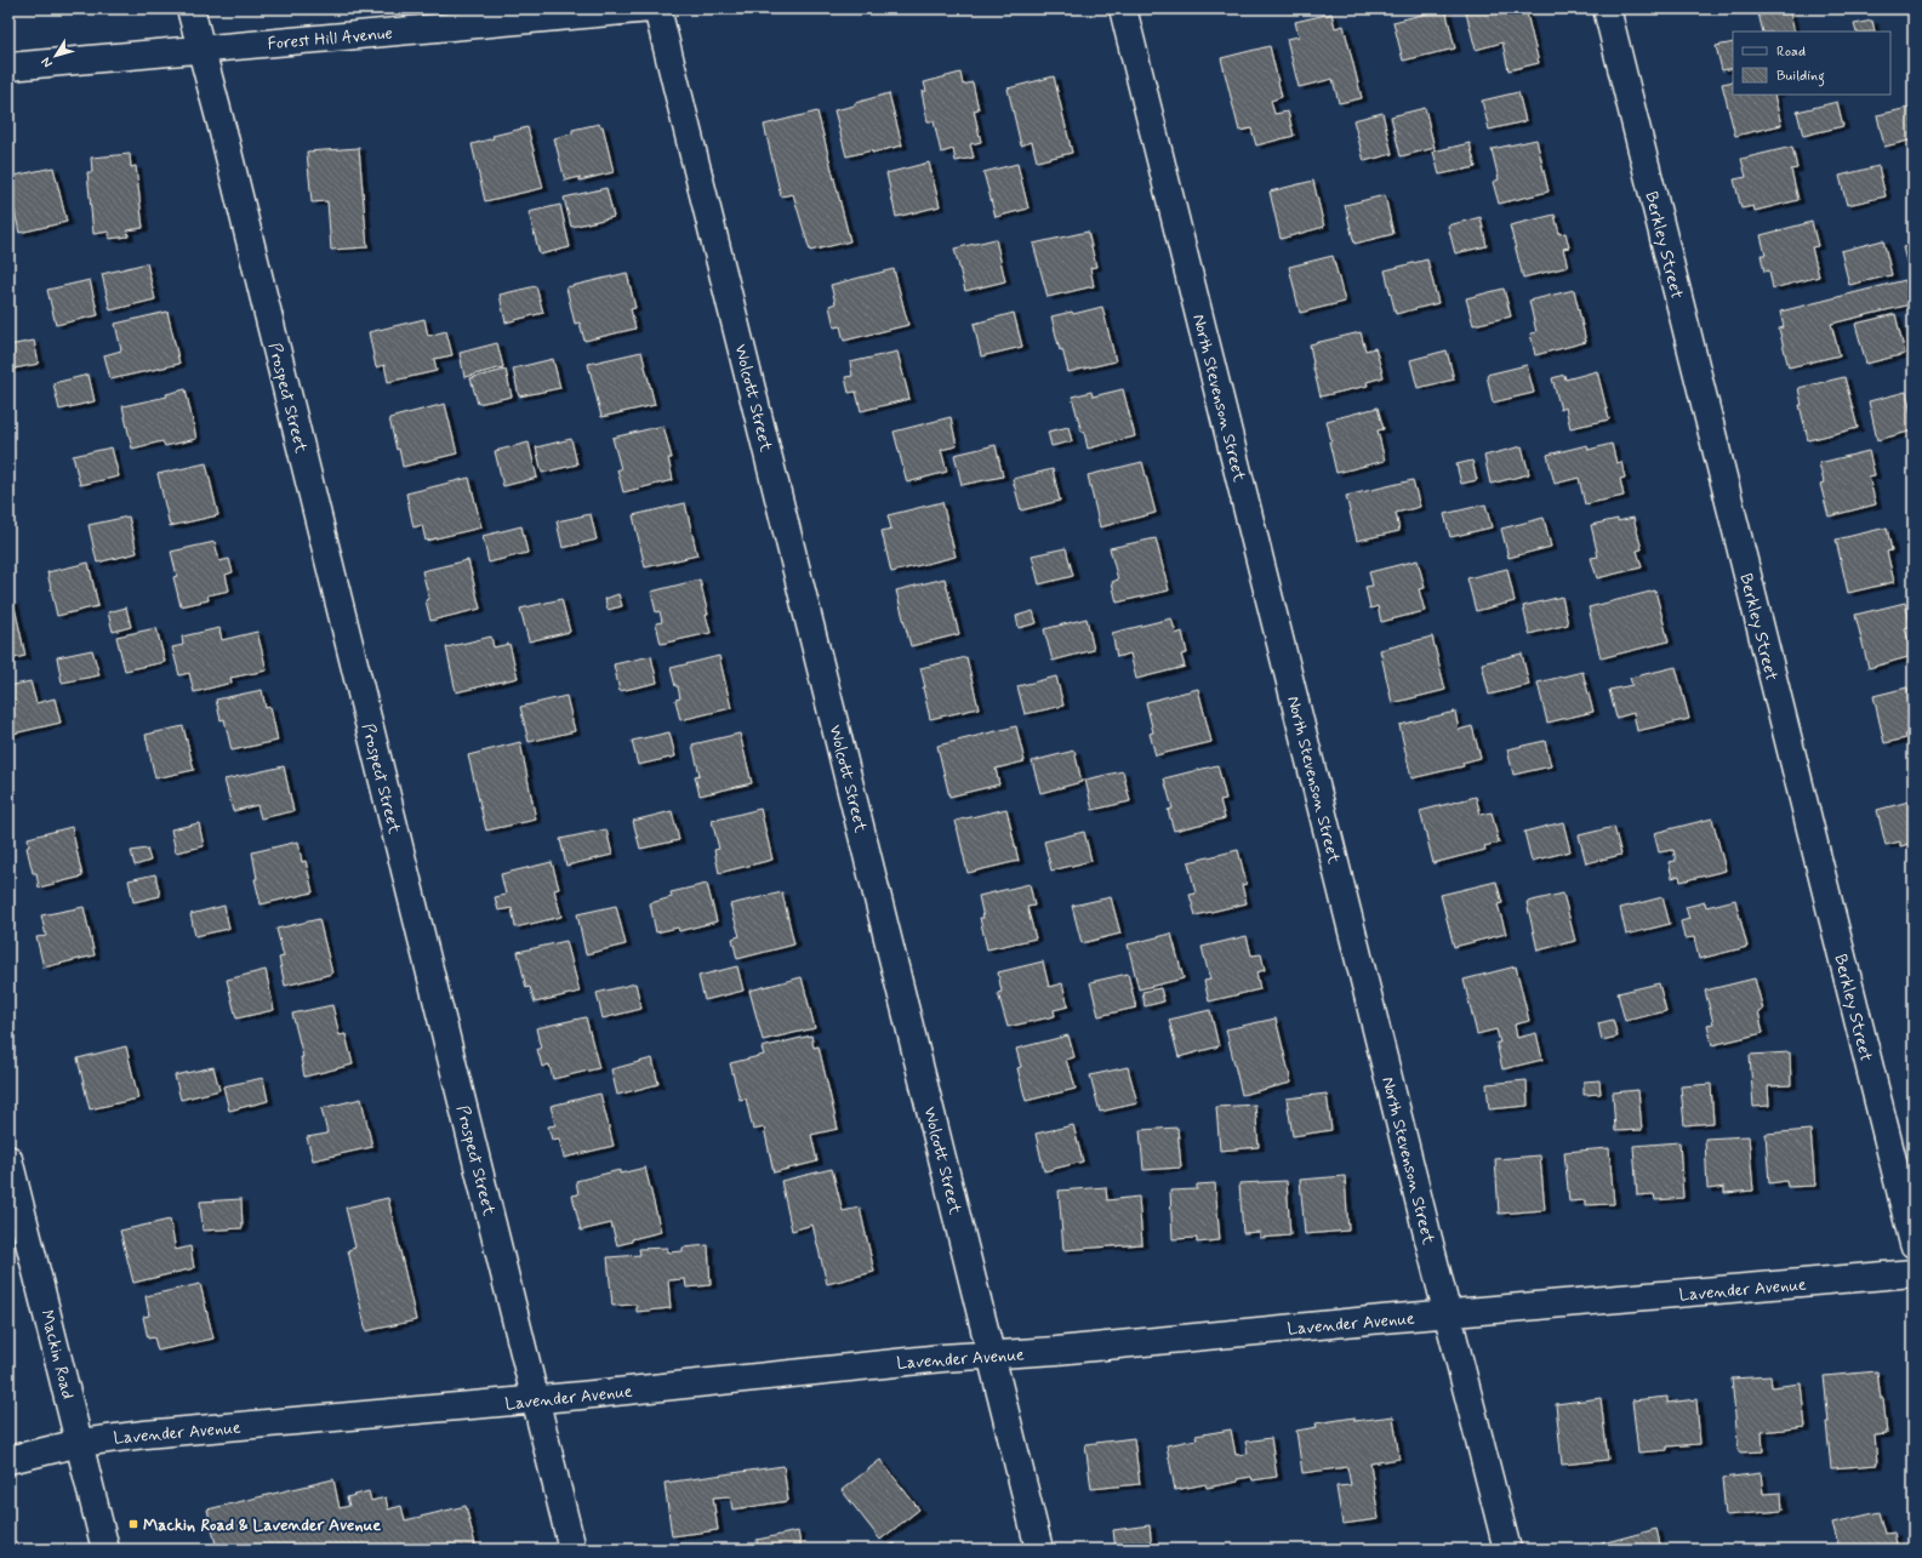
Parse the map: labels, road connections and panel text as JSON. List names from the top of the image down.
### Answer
{
  "streets": {
    "street": [
      "Forest Hill Avenue",
      "Berkley Street",
      "Prospect Street",
      "Wolcott Street",
      "North Stevenson Street",
      "Lavender Avenue",
      "Mackin Road"
    ]
  },
  "crossings": [
    ["Forest Hill Avenue", "Prospect Street"],
    ["Prospect Street", "Lavender Avenue"],
    ["Wolcott Street", "Lavender Avenue"],
    ["North Stevenson Street", "Lavender Avenue"],
    ["Lavender Avenue", "Mackin Road"]
  ],
  "places": {
    "transit": ["Mackin Road & Lavender Avenue"]
  },
  "legend": ["Road", "Building"],
  "north": "bottom left"
}
